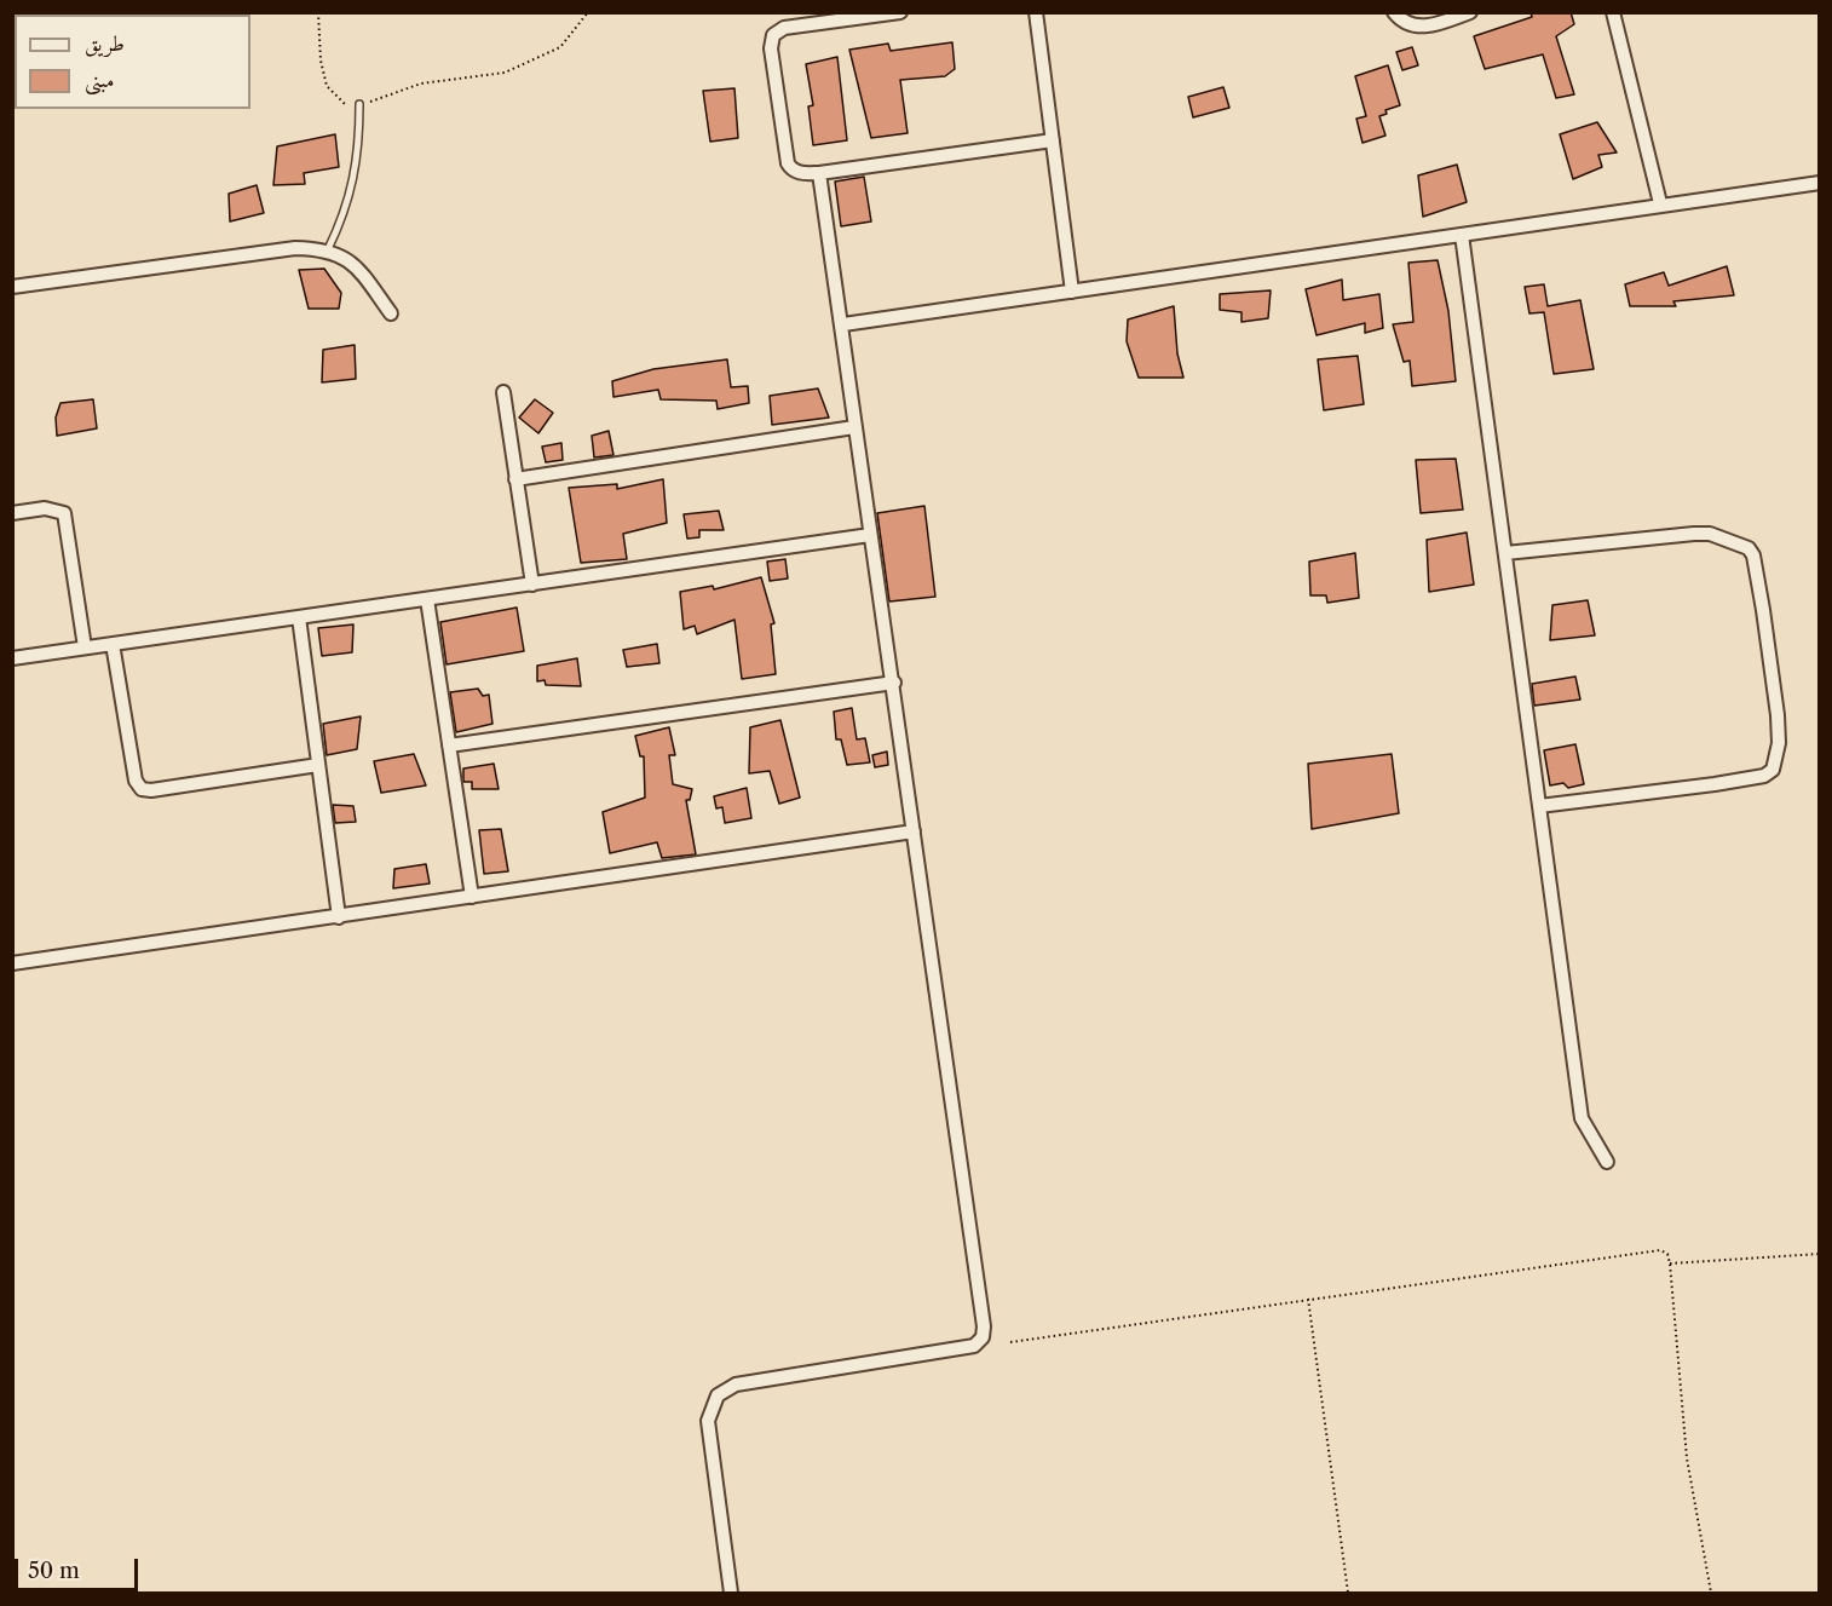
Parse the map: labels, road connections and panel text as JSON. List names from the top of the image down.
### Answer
{
  "legend": ["طريق", "مبنى"],
  "scale_bar": "50 m"
}
